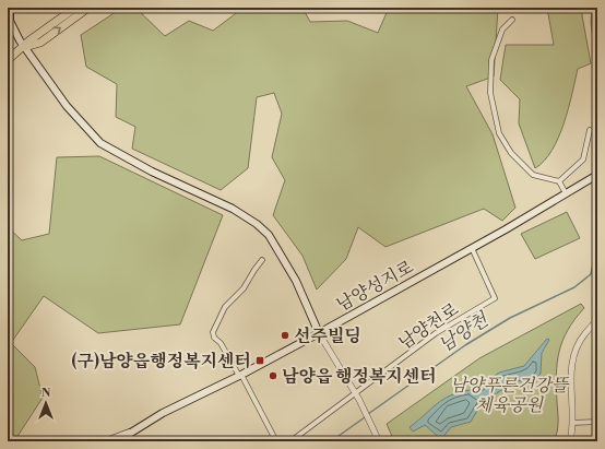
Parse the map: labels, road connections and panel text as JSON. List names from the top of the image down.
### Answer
{
  "streets": {
    "main road": ["남양성지로"],
    "street": ["남양천로"]
  },
  "crossings": [
    ["남양성지로", "남양천로"]
  ],
  "water": ["남양천"],
  "parks": ["남양푸른건강뜰 체육공원"],
  "places": {
    "other": ["선주빌딩", "남양읍 행정복지센터"],
    "transit": ["(구)남양읍행정복지센터"]
  },
  "north": "top"
}
